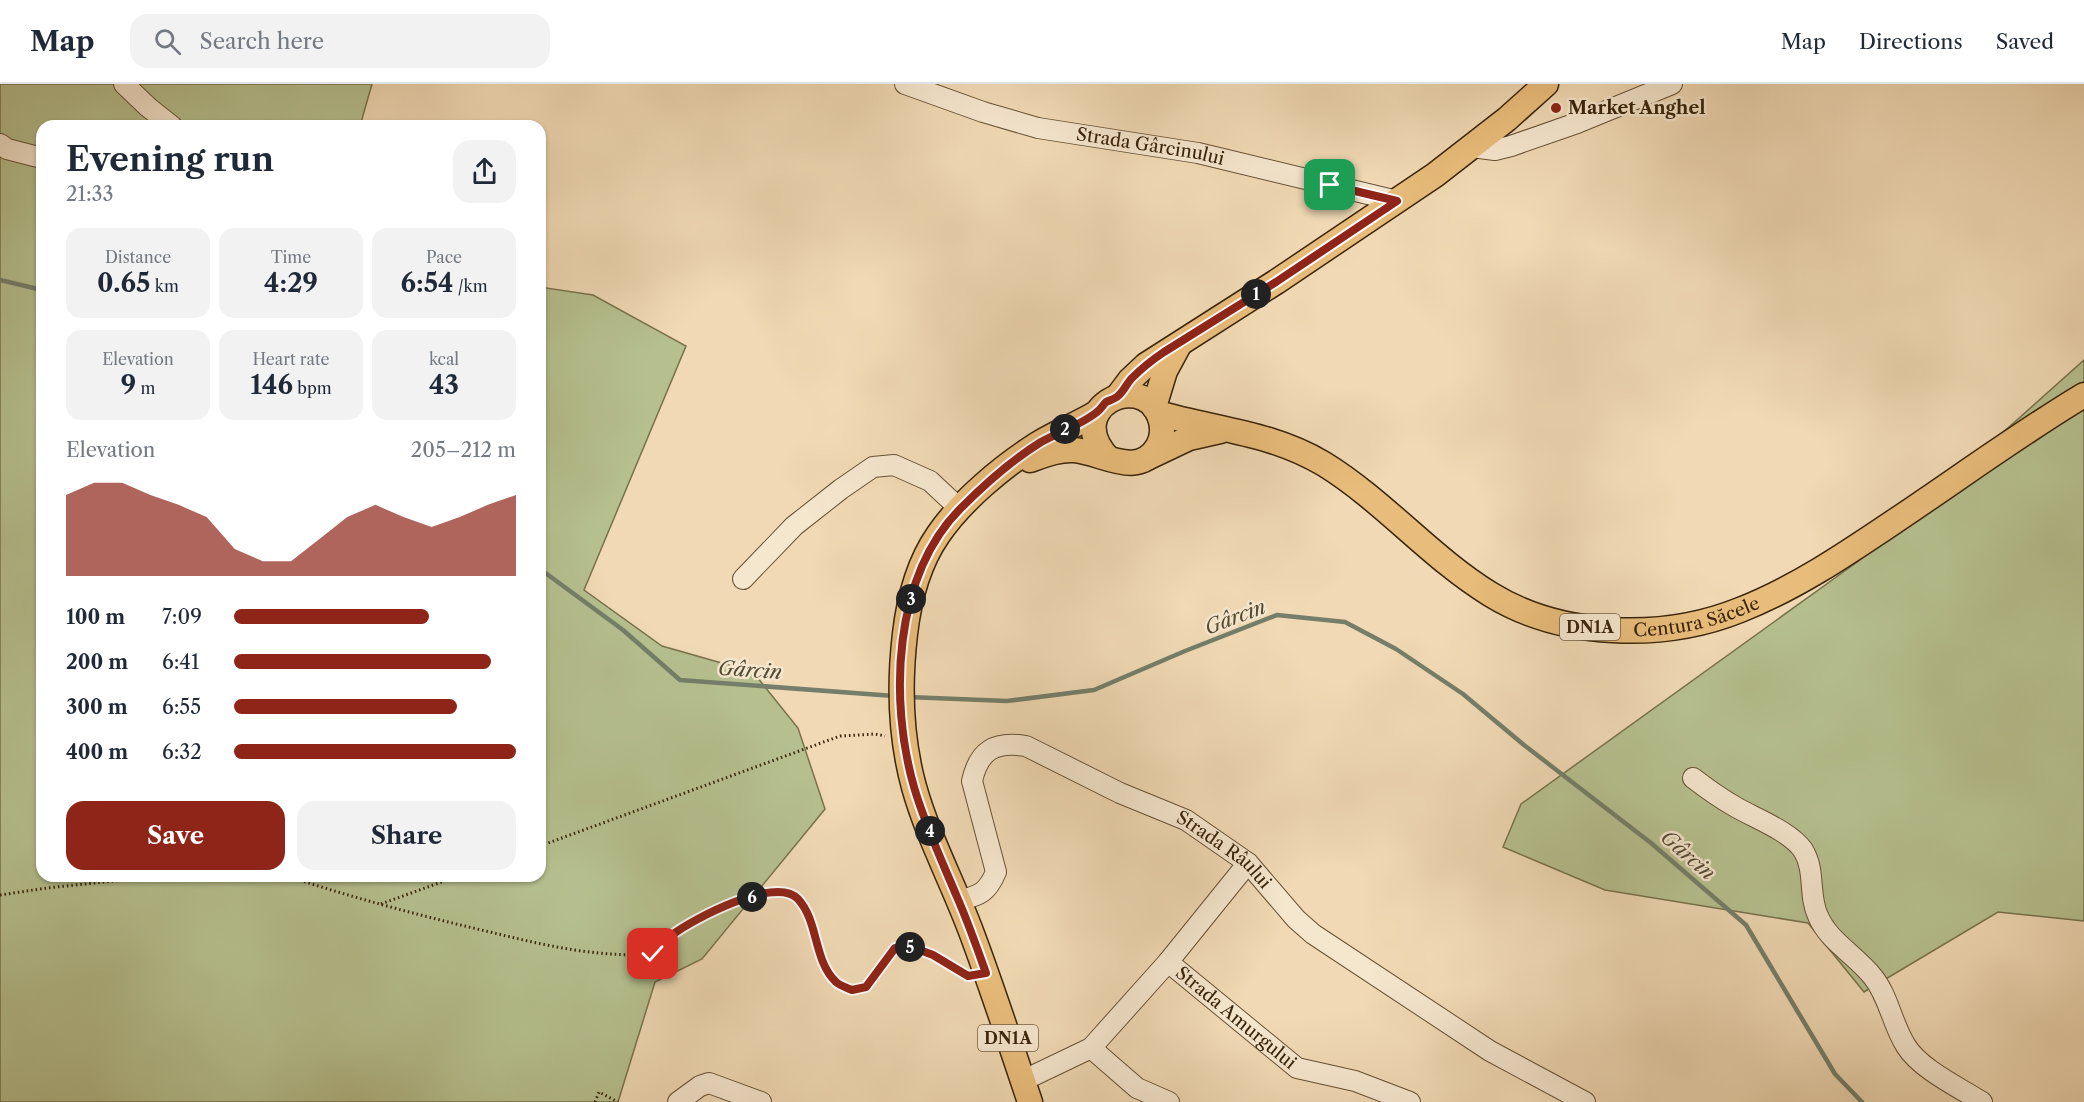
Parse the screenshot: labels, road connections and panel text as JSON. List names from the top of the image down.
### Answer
{
  "streets": {
    "main road": ["Centura Săcele", "DN1A"],
    "street": ["Strada Gârcinului", "Strada Râului", "Strada Amurgului"]
  },
  "crossings": [
    ["Centura Săcele", "DN1A"],
    ["DN1A", "Strada Râului"]
  ],
  "water": ["Gârcin"],
  "places": ["Market Anghel"],
  "page": {
    "header": "Map",
    "search": "Search here",
    "nav": ["Map", "Directions", "Saved"],
    "heading": ["Evening run", "21:33"],
    "stats": [
      ["Distance", "0.65 km"],
      ["Time", "4:29"],
      ["Pace", "6:54 /km"],
      ["Elevation", "9 m"],
      ["Heart rate", "146 bpm"],
      ["kcal", "43"]
    ],
    "pins": [
      "1",
      "2",
      "3",
      "4",
      "6",
      "5"
    ],
    "chart": ["Elevation", "205–212 m"],
    "list": [
      {
        "name": "100 m",
        "note": "7:09"
      },
      {
        "name": "200 m",
        "note": "6:41"
      },
      {
        "name": "300 m",
        "note": "6:55"
      },
      {
        "name": "400 m",
        "note": "6:32"
      }
    ],
    "buttons": ["Save", "Share"]
  }
}
